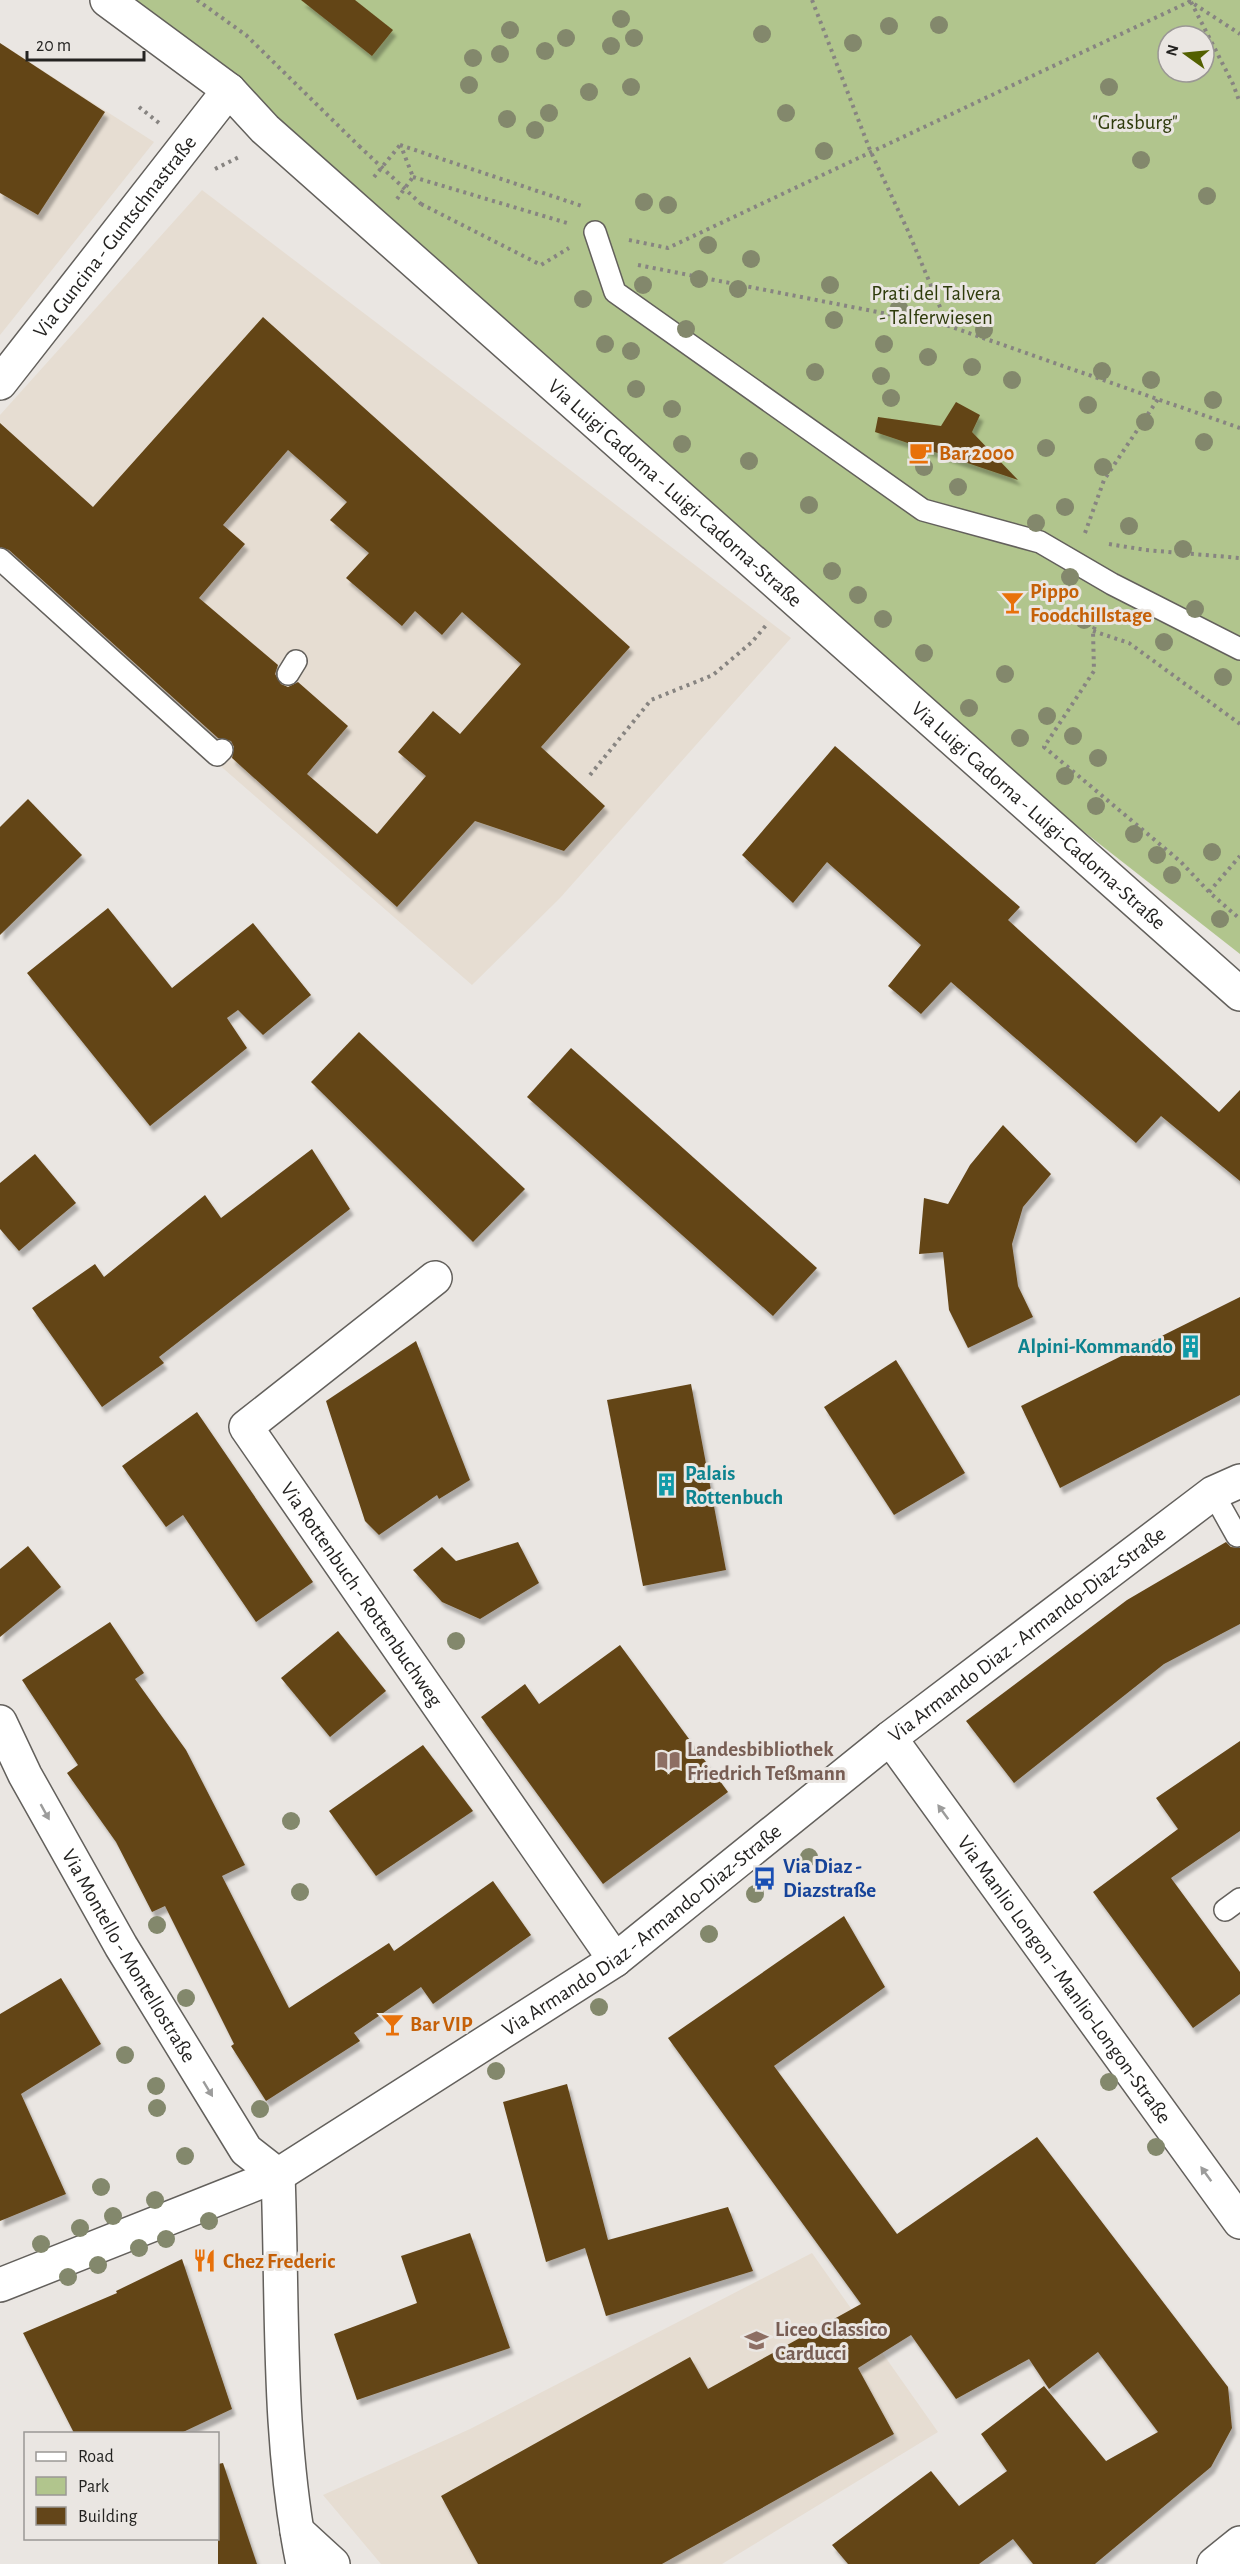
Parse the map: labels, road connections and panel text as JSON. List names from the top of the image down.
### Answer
{
  "streets": {
    "street": [
      "Via Guncina - Guntschnastraße",
      "Via Luigi Cadorna - Luigi-Cadorna-Straße",
      "Via Rottenbuch - Rottenbuchweg",
      "Via Armando Diaz - Armando-Diaz-Straße",
      "Via Montello - Montellostraße",
      "Via Manlio Longon - Manlio-Longon-Straße"
    ]
  },
  "crossings": [
    ["Via Guncina - Guntschnastraße", "Via Luigi Cadorna - Luigi-Cadorna-Straße"],
    ["Via Rottenbuch - Rottenbuchweg", "Via Armando Diaz - Armando-Diaz-Straße"],
    ["Via Armando Diaz - Armando-Diaz-Straße", "Via Montello - Montellostraße"],
    ["Via Armando Diaz - Armando-Diaz-Straße", "Via Manlio Longon - Manlio-Longon-Straße"]
  ],
  "one_way": ["Via Montello - Montellostraße", "Via Manlio Longon - Manlio-Longon-Straße"],
  "parks": ["\"Grasburg\"", "Prati del Talvera - Talferwiesen"],
  "places": {
    "cafe": ["Bar 2000"],
    "bar": ["Pippo Foodchillstage", "Bar VIP"],
    "building": ["Alpini-Kommando", "Palais Rottenbuch"],
    "library": ["Landesbibliothek Friedrich Teßmann"],
    "bus stop": ["Via Diaz - Diazstraße"],
    "restaurant": ["Chez Frederic"],
    "school or university": ["Liceo Classico Carducci"]
  },
  "legend": ["Road", "Park", "Building"],
  "scale_bar": "20 m",
  "north": "left"
}
